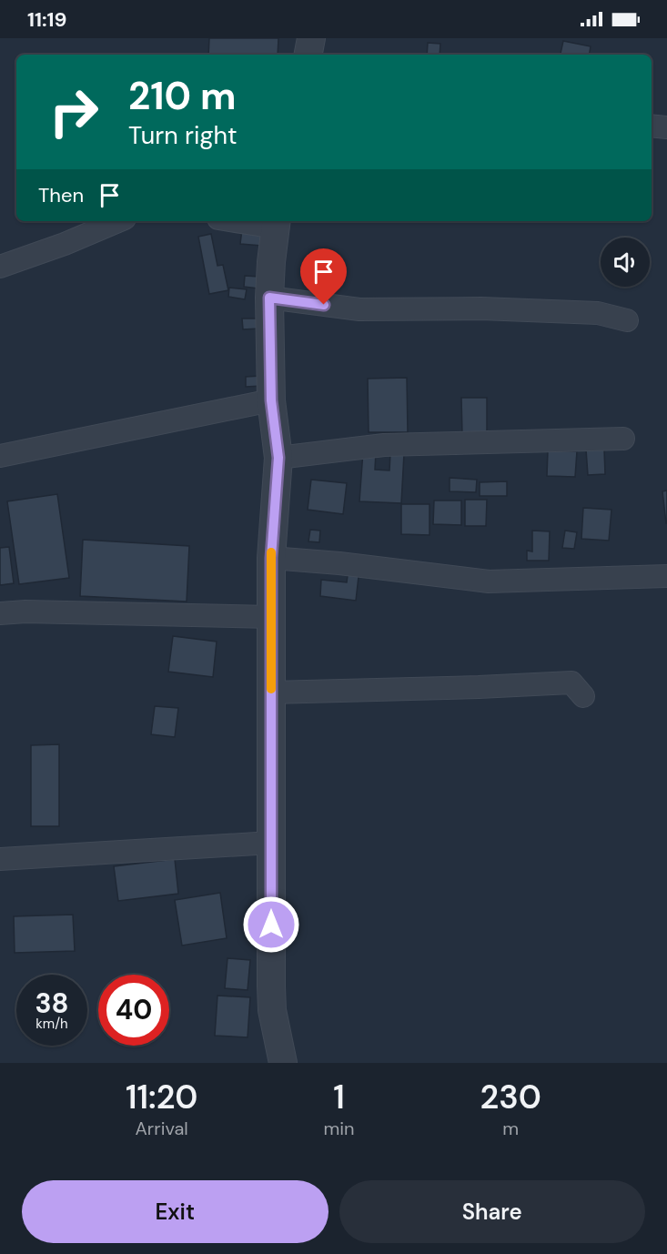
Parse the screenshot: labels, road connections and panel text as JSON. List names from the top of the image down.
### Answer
{
  "page": {
    "status": "11:19",
    "turn": ["210 m", "Turn right"],
    "then": "Then",
    "speed": "38 km/h",
    "limit": "40",
    "eta": [
      "11:20",
      "Arrival",
      "1",
      "min",
      "230",
      "m"
    ],
    "buttons": ["Exit", "Share"]
  }
}
